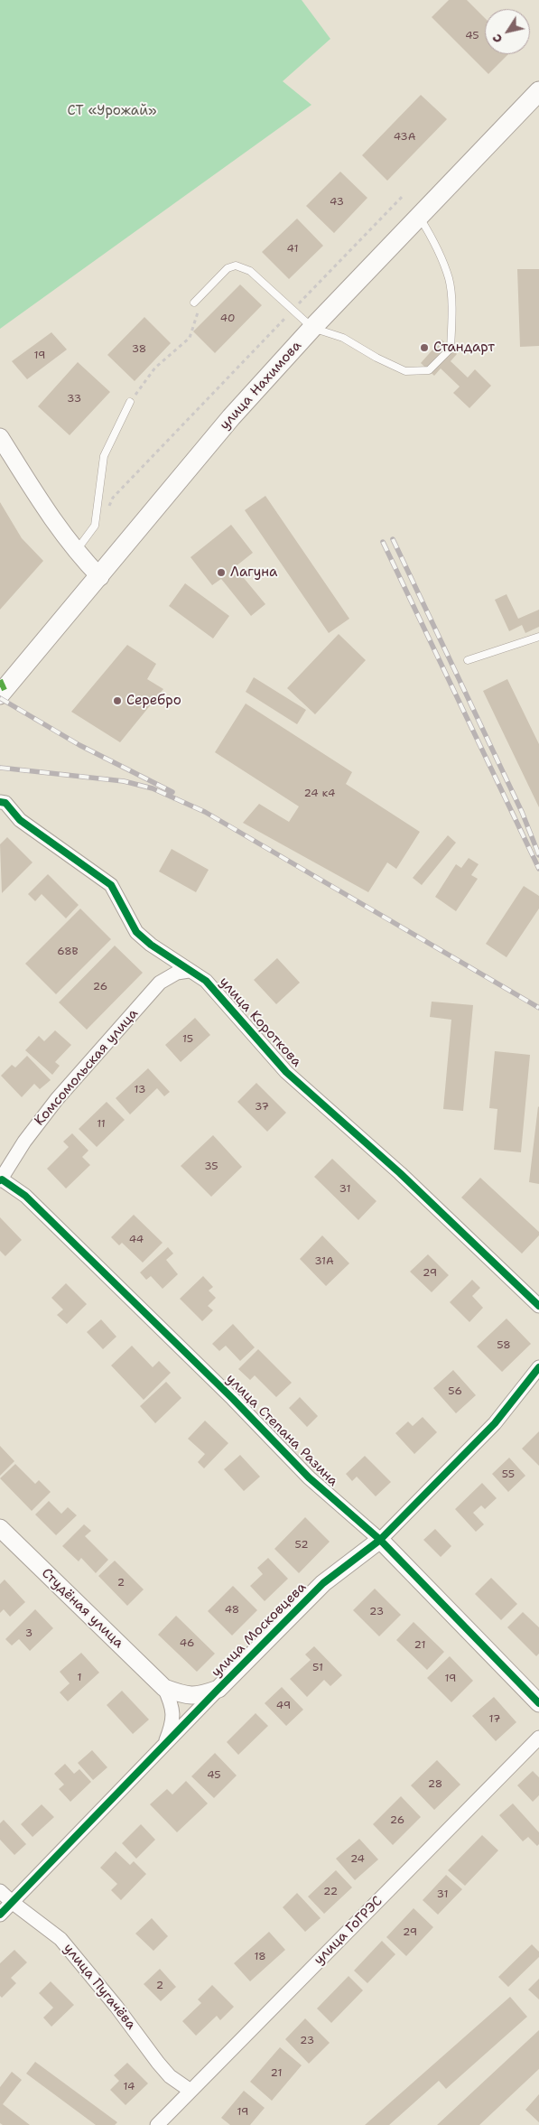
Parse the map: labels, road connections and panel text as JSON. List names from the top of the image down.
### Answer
{
  "streets": {
    "main road": ["улица Нахимова"],
    "street": [
      "улица Короткова",
      "Комсомольская улица",
      "улица Степана Разина",
      "Студёная улица",
      "улица Московцева",
      "улица ГоГРЭС",
      "улица Пугачёва"
    ]
  },
  "crossings": [
    ["улица Короткова", "Комсомольская улица"],
    ["Комсомольская улица", "улица Степана Разина"],
    ["улица Степана Разина", "улица Московцева"],
    ["Студёная улица", "улица Московцева"],
    ["улица Московцева", "улица Пугачёва"],
    ["улица ГоГРЭС", "улица Пугачёва"]
  ],
  "parks": ["СТ «Урожай»"],
  "places": ["Стандарт", "Лагуна", "Серебро"],
  "house_numbers": [
    "45",
    "43А",
    "43",
    "41",
    "40",
    "38",
    "19",
    "33",
    "24 к4",
    "68В",
    "26",
    "15",
    "13",
    "37",
    "11",
    "35",
    "31",
    "44",
    "31А",
    "29",
    "58",
    "56",
    "55",
    "52",
    "2",
    "48",
    "23",
    "3",
    "46",
    "21",
    "51",
    "1",
    "19",
    "49",
    "17",
    "45",
    "28",
    "26",
    "24",
    "22",
    "31",
    "29",
    "18",
    "2",
    "23",
    "21",
    "14",
    "19"
  ],
  "north": "bottom left"
}
